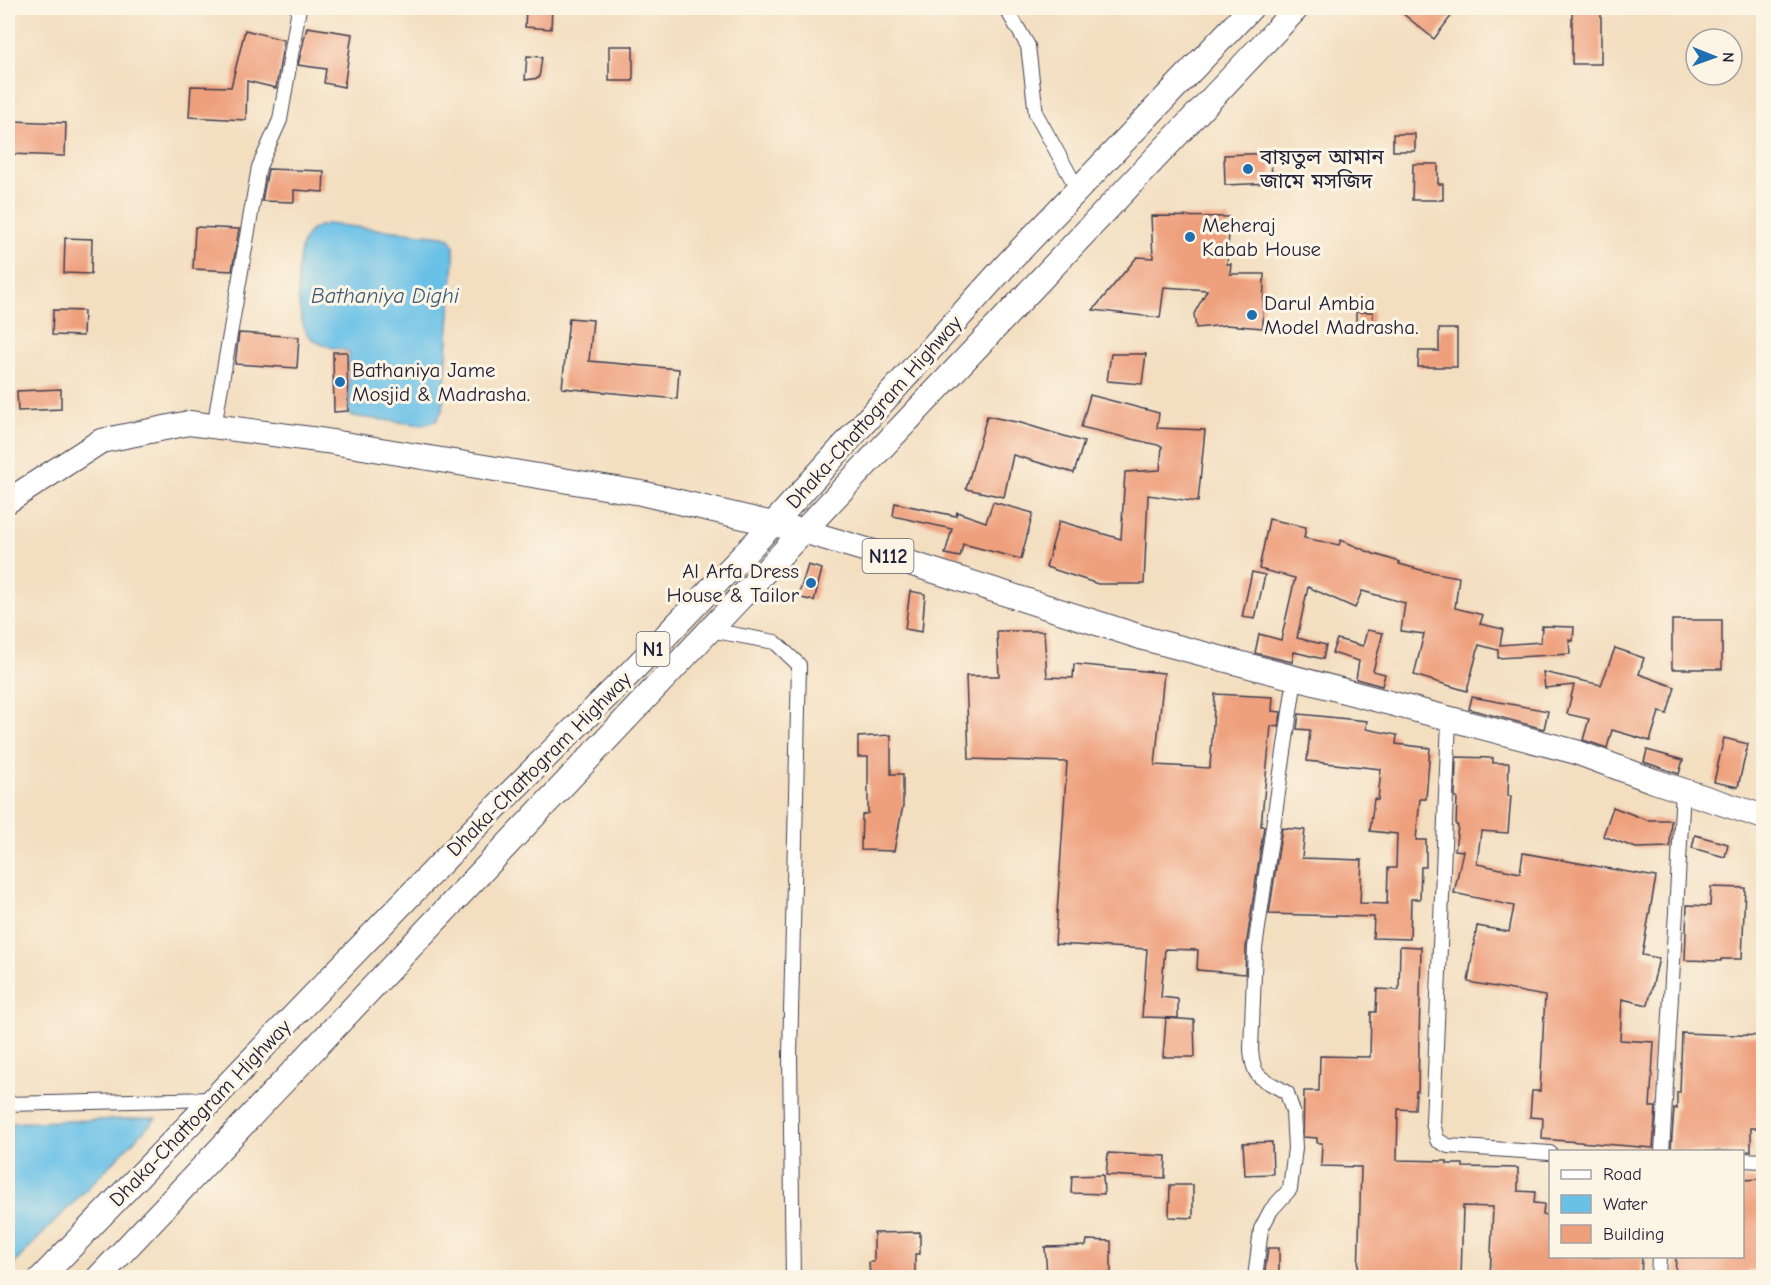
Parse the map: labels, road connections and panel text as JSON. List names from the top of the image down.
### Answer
{
  "streets": {
    "highway": ["Dhaka-Chattogram Highway", "N112", "N1"]
  },
  "crossings": [
    ["Dhaka-Chattogram Highway", "N112"]
  ],
  "water": ["Bathaniya Dighi"],
  "places": [
    "বায়তুল আমান জামে মসজিদ",
    "Meheraj Kabab House",
    "Darul Ambia Model Madrasha.",
    "Bathaniya Jame Mosjid & Madrasha.",
    "Al Arfa Dress House & Tailor"
  ],
  "legend": ["Road", "Water", "Building"],
  "north": "right"
}
